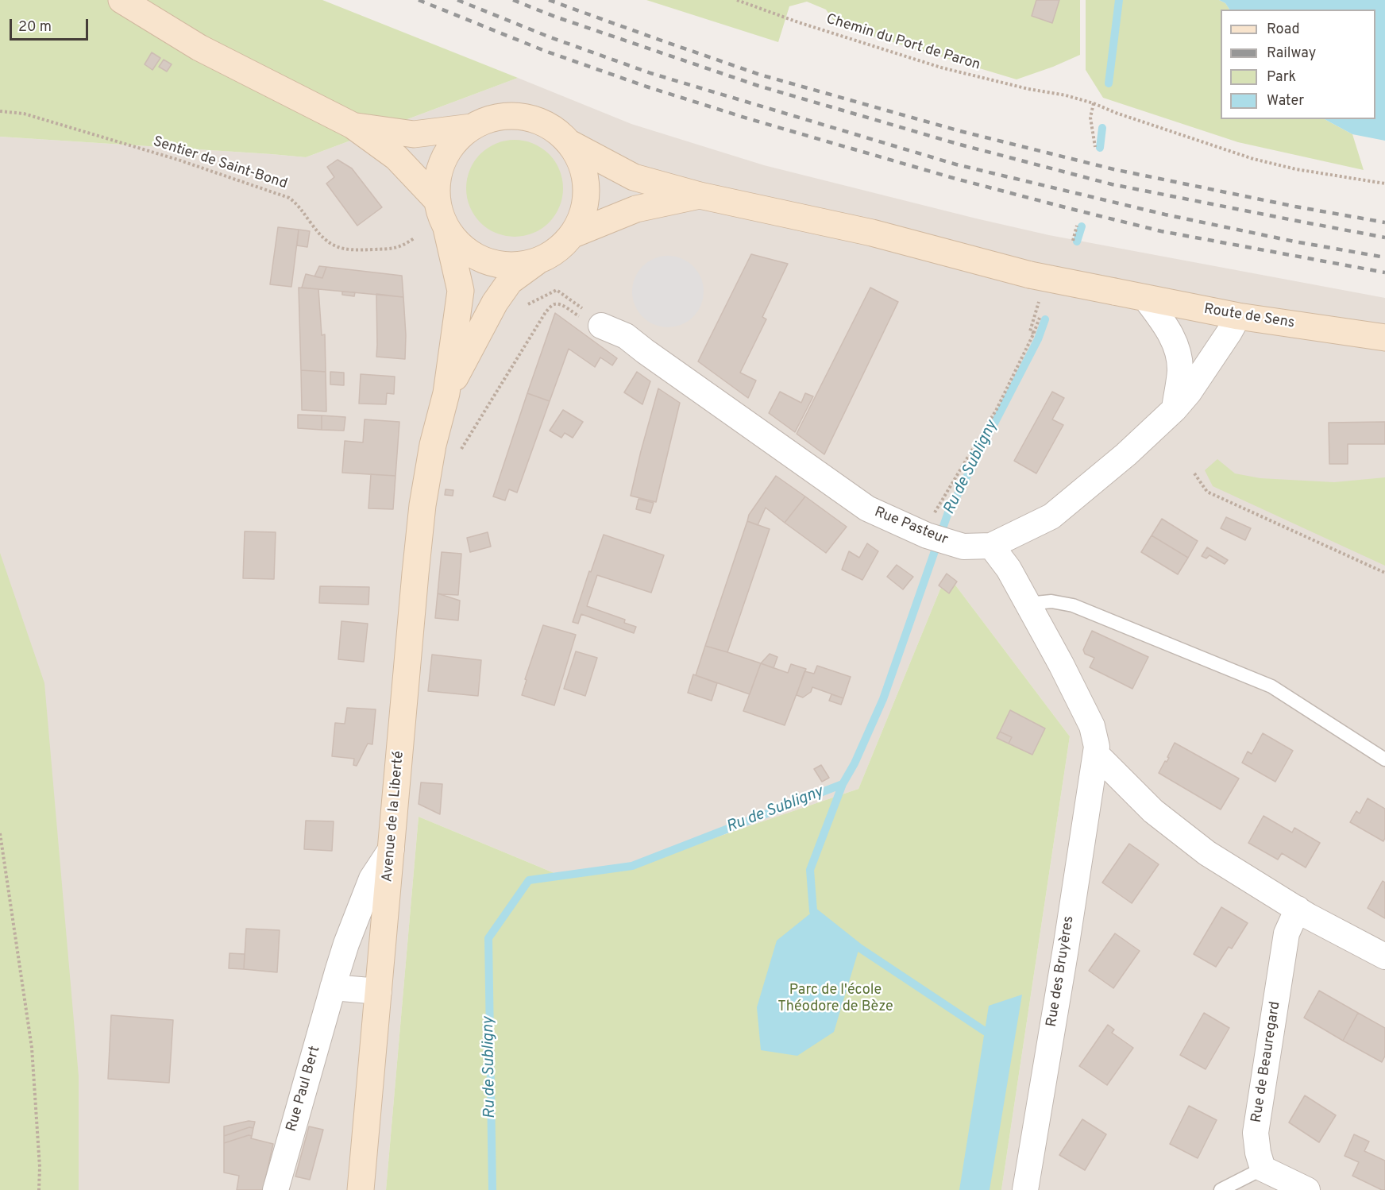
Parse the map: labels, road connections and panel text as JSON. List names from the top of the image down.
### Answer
{
  "streets": {
    "main road": ["Route de Sens", "Avenue de la Liberté"],
    "street": [
      "Rue Pasteur",
      "Rue des Bruyères",
      "Rue de Beauregard",
      "Rue Paul Bert"
    ],
    "path": ["Chemin du Port de Paron", "Sentier de Saint-Bond"]
  },
  "crossings": [
    ["Avenue de la Liberté", "Rue Paul Bert"]
  ],
  "water": ["Ru de Subligny"],
  "parks": ["Parc de l'école Théodore de Bèze"],
  "legend": [
    "Road",
    "Railway",
    "Park",
    "Water"
  ],
  "scale_bar": "20 m"
}
